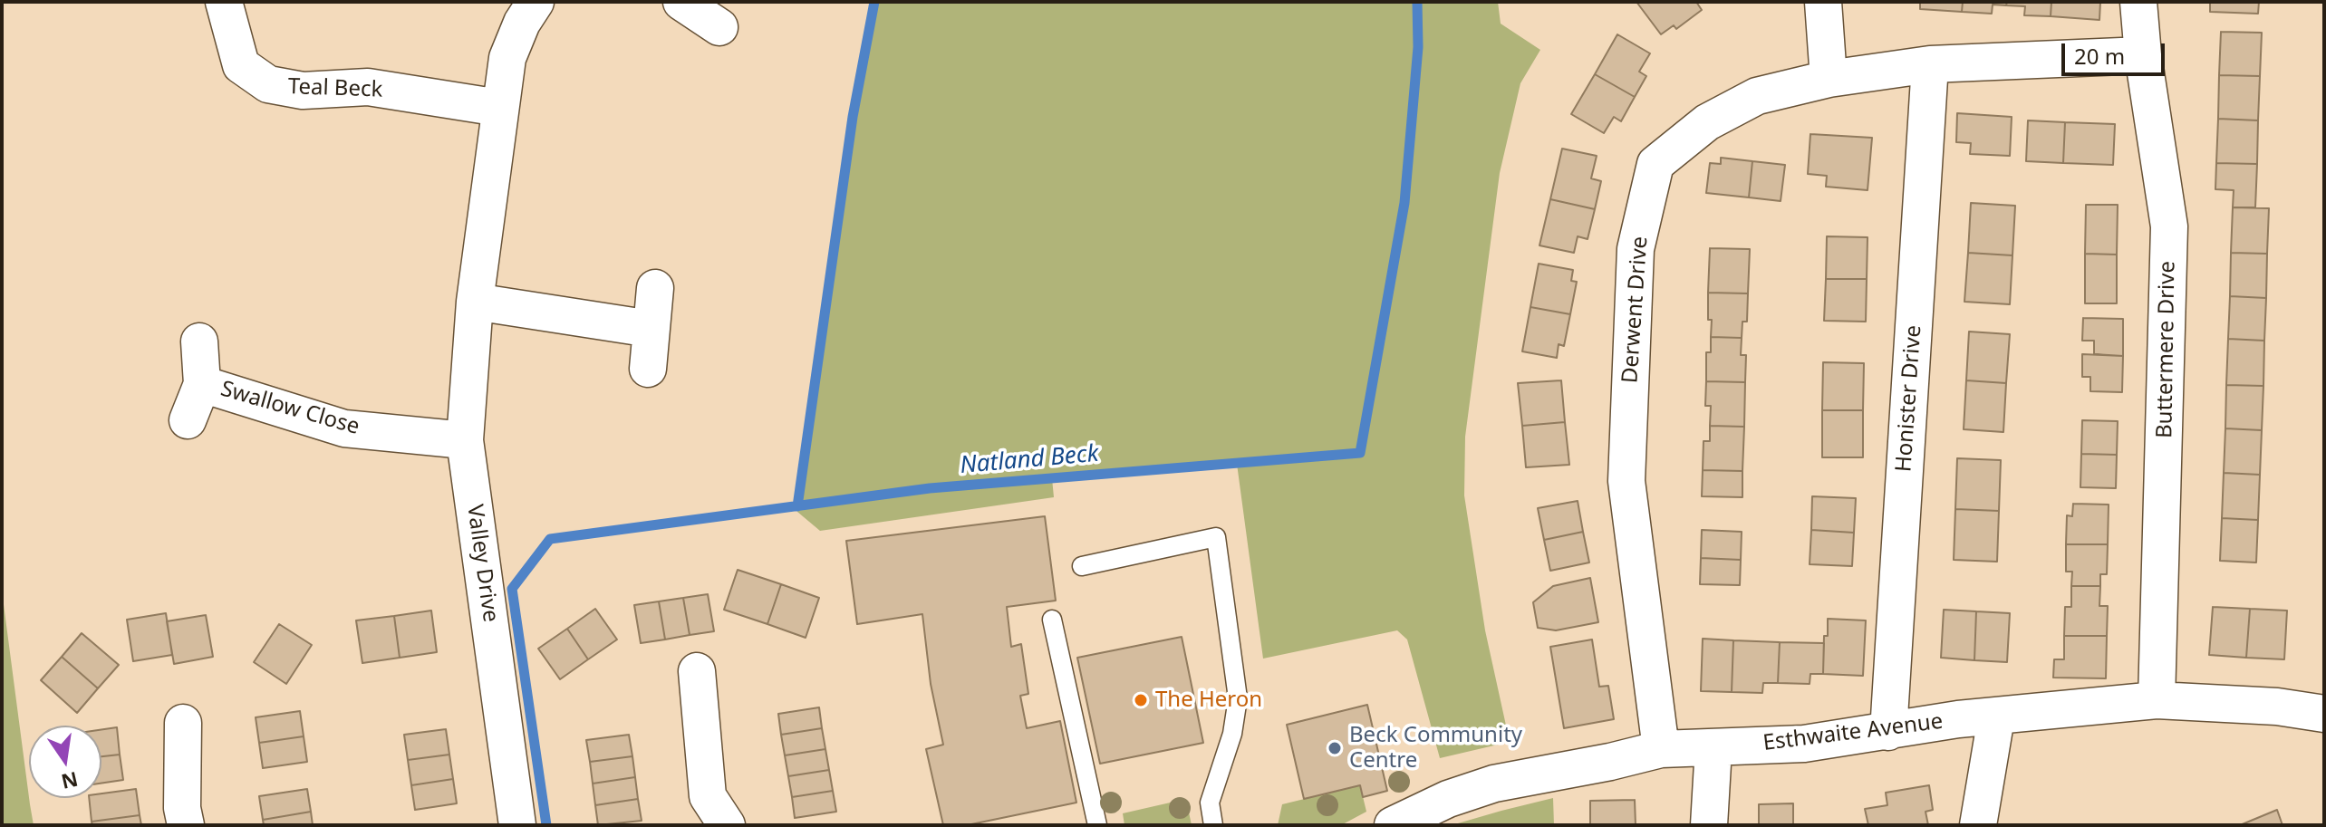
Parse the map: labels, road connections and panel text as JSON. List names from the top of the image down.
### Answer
{
  "streets": {
    "street": [
      "Teal Beck",
      "Derwent Drive",
      "Buttermere Drive",
      "Honister Drive",
      "Swallow Close",
      "Valley Drive",
      "Esthwaite Avenue"
    ]
  },
  "crossings": [
    ["Teal Beck", "Valley Drive"],
    ["Derwent Drive", "Buttermere Drive"],
    ["Derwent Drive", "Honister Drive"],
    ["Derwent Drive", "Esthwaite Avenue"],
    ["Buttermere Drive", "Esthwaite Avenue"],
    ["Honister Drive", "Esthwaite Avenue"],
    ["Swallow Close", "Valley Drive"]
  ],
  "water": ["Natland Beck"],
  "places": ["The Heron", "Beck Community Centre"],
  "scale_bar": "20 m",
  "north": "bottom"
}
